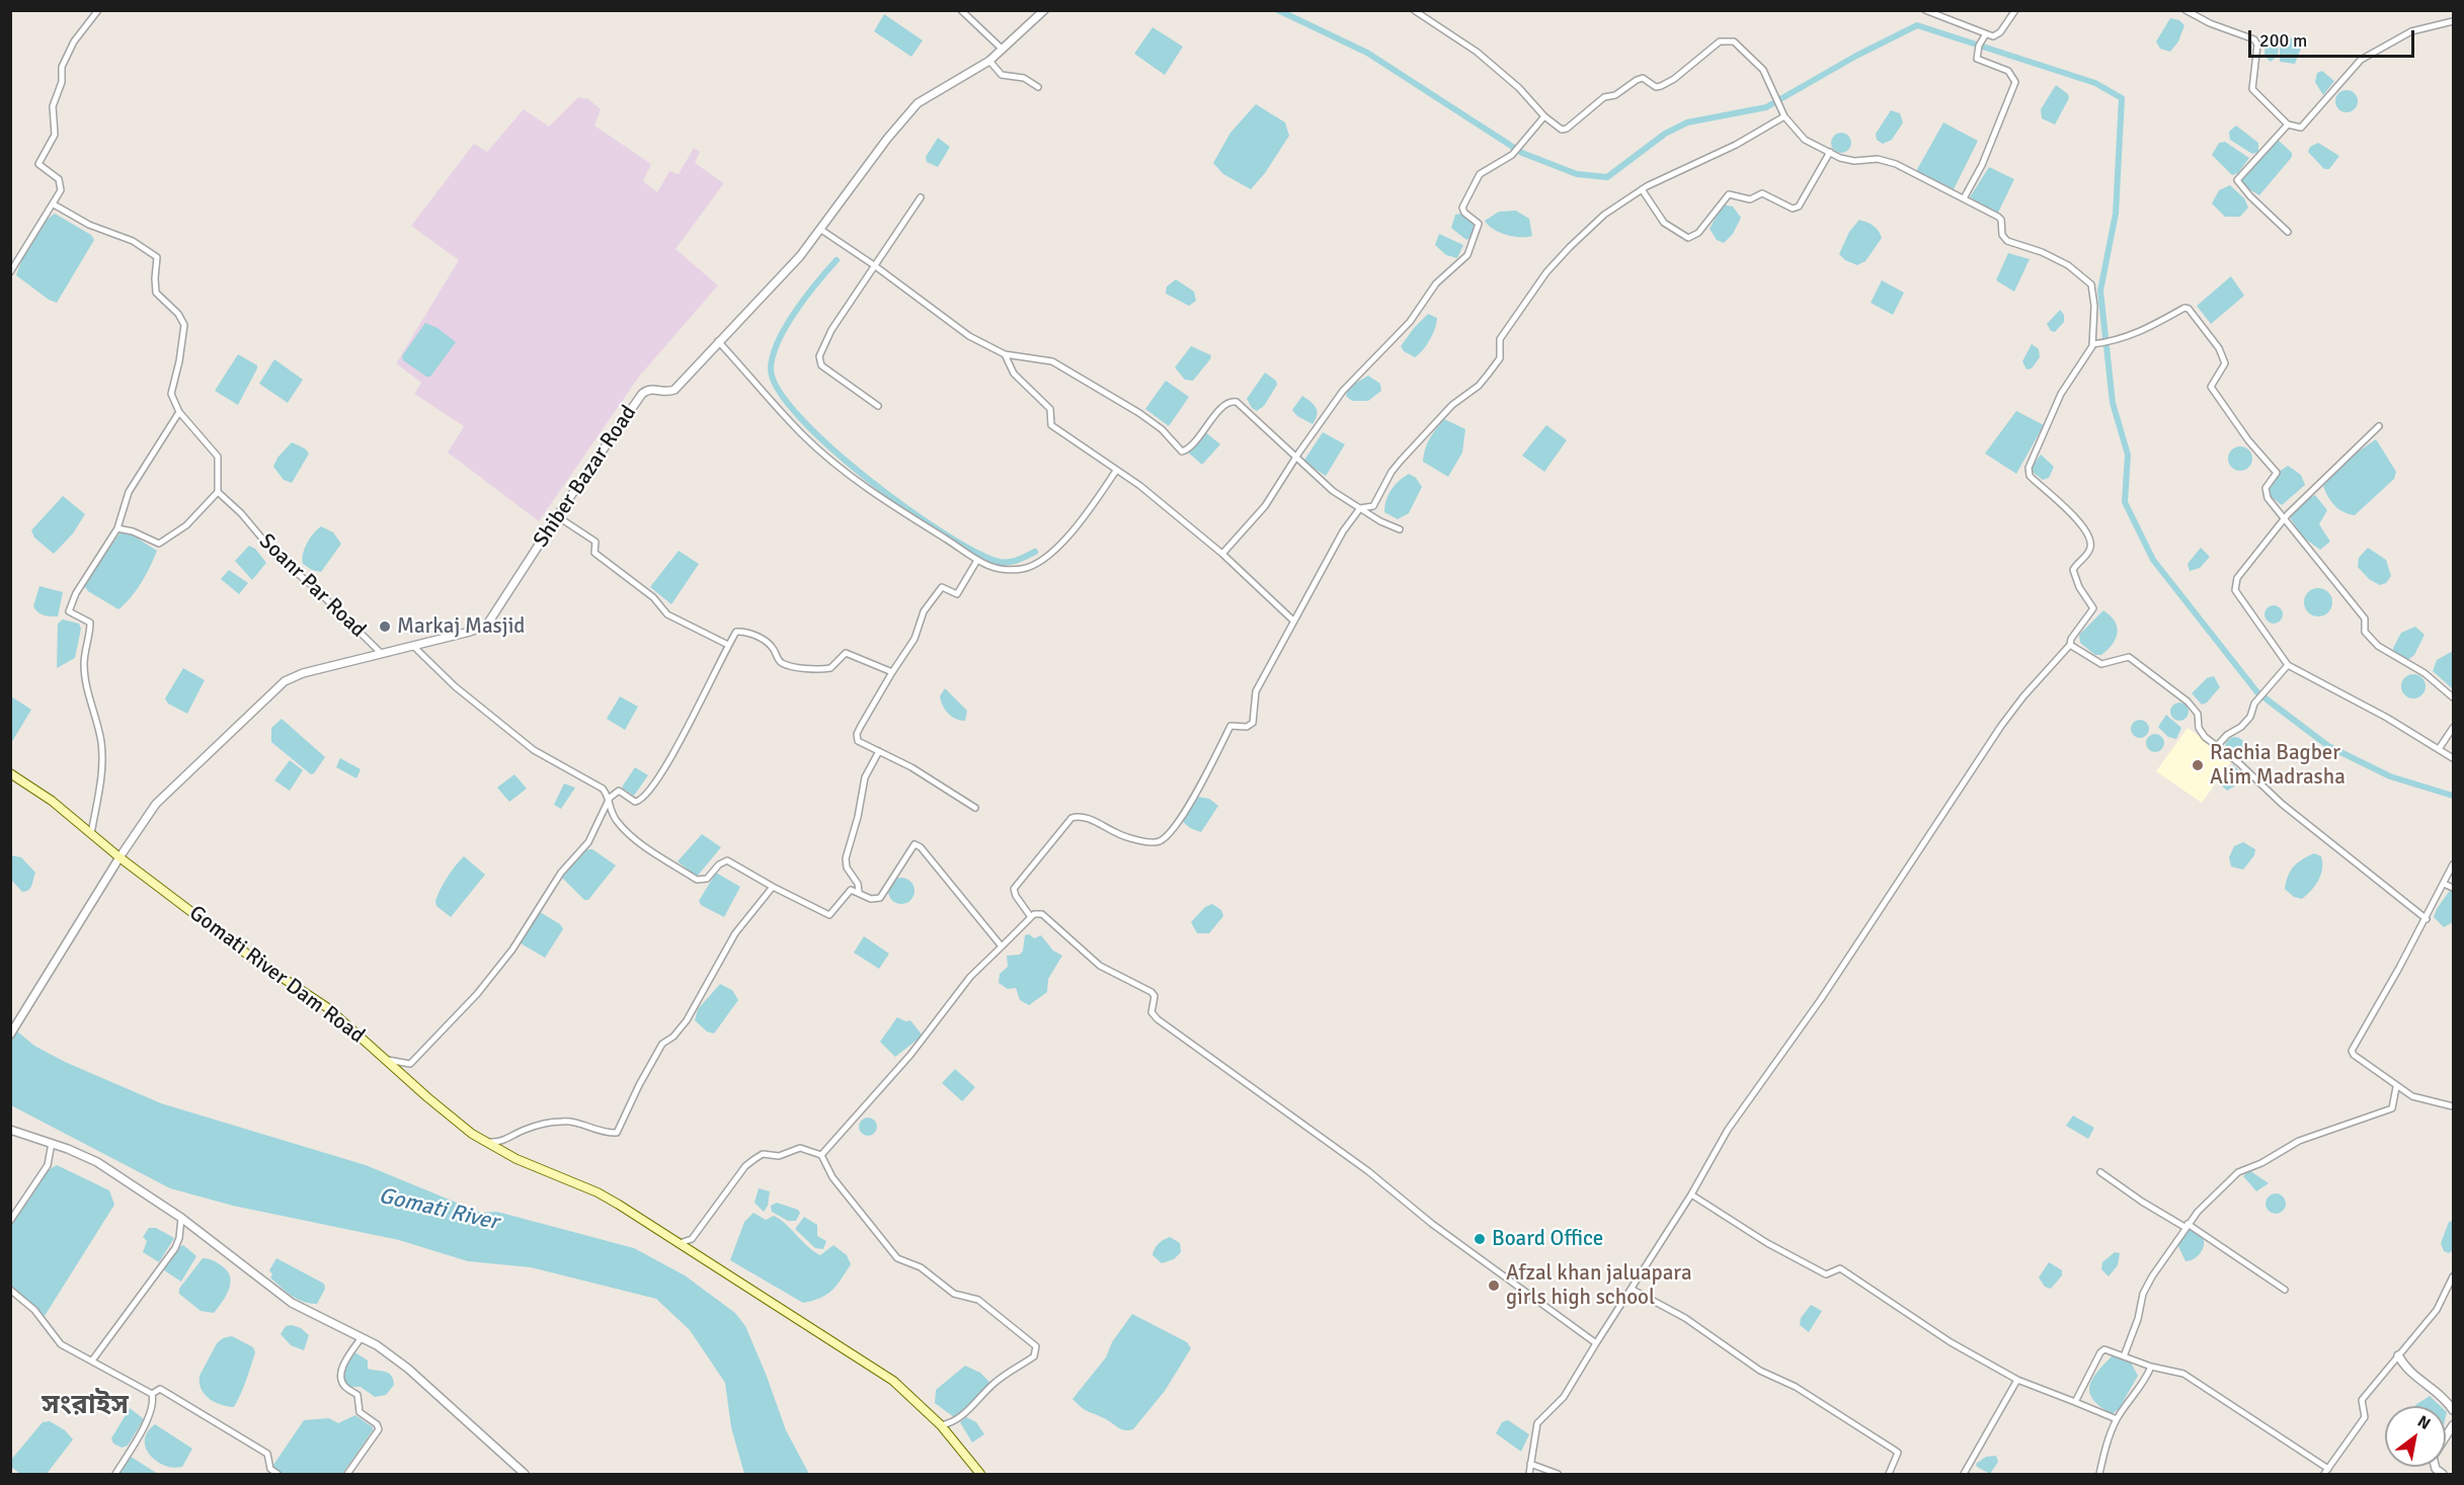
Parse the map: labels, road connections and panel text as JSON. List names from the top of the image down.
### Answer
{
  "streets": {
    "main road": ["Gomati River Dam Road"],
    "street": ["Shiber Bazar Road", "Soanr Par Road"]
  },
  "crossings": [
    ["Shiber Bazar Road", "Soanr Par Road"],
    ["Shiber Bazar Road", "Gomati River Dam Road"]
  ],
  "districts": ["সংরাইস"],
  "water": ["Gomati River"],
  "places": [
    "Markaj Masjid",
    "Rachia Bagber Alim Madrasha",
    "Board Office",
    "Afzal khan jaluapara girls high school"
  ],
  "scale_bar": "200 m",
  "north": "top right"
}
